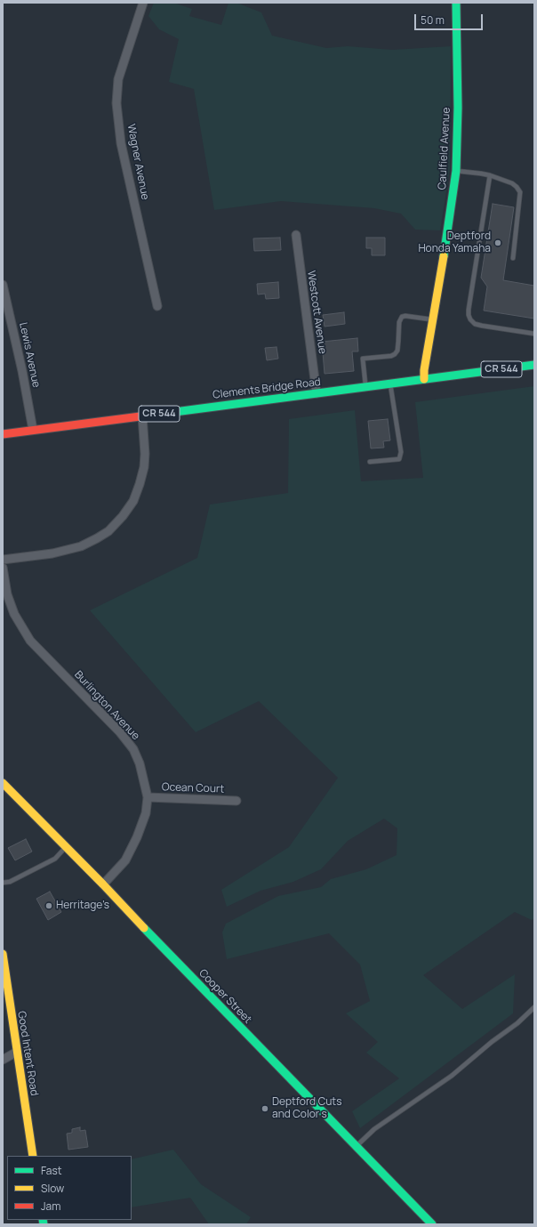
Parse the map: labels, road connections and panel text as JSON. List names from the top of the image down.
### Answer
{
  "streets": {
    "main road": [
      "Caulfield Avenue",
      "CR 544",
      "Clements Bridge Road",
      "Cooper Street",
      "Good Intent Road"
    ],
    "street": [
      "Wagner Avenue",
      "Westcott Avenue",
      "Lewis Avenue",
      "Burlington Avenue",
      "Ocean Court"
    ]
  },
  "crossings": [
    ["Caulfield Avenue", "Clements Bridge Road"],
    ["Westcott Avenue", "Clements Bridge Road"],
    ["Lewis Avenue", "Clements Bridge Road"],
    ["Burlington Avenue", "Ocean Court"],
    ["Burlington Avenue", "Cooper Street"]
  ],
  "places": ["Deptford Honda Yamaha", "Herritage's", "Deptford Cuts and Color s"],
  "legend": ["Fast", "Slow", "Jam"],
  "scale_bar": "50 m"
}
